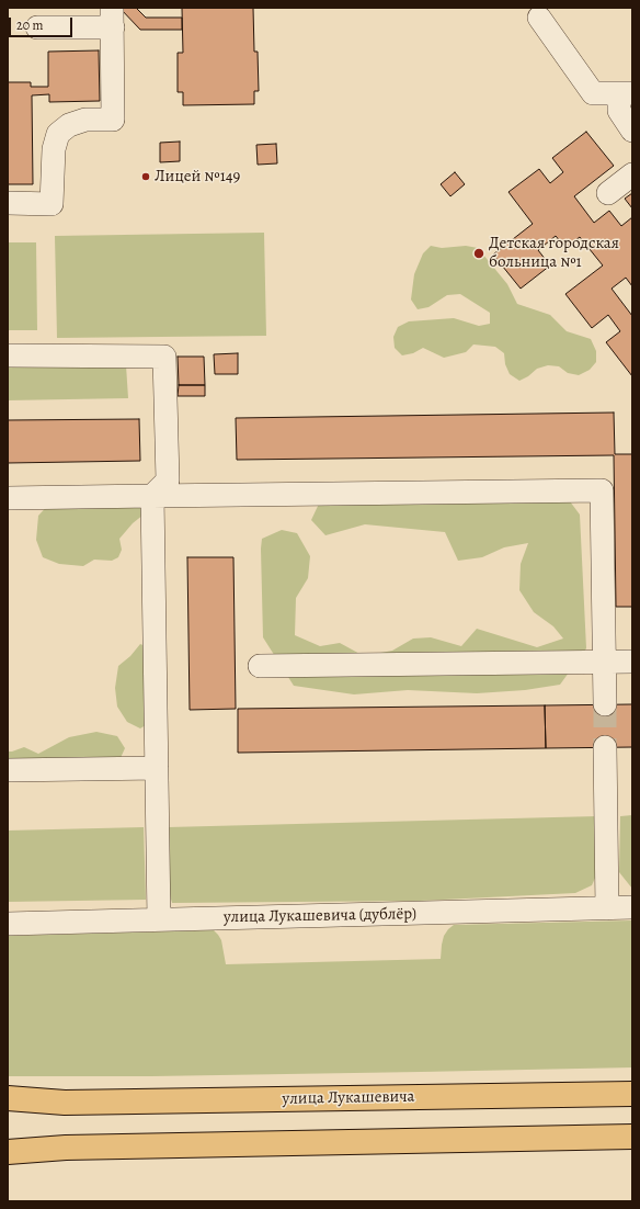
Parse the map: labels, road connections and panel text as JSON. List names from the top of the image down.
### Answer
{
  "streets": {
    "main road": ["улица Лукашевича"],
    "street": ["улица Лукашевича (дублёр)"]
  },
  "places": ["Лицей №149", "Детская городская больница №1"],
  "scale_bar": "20 m"
}
